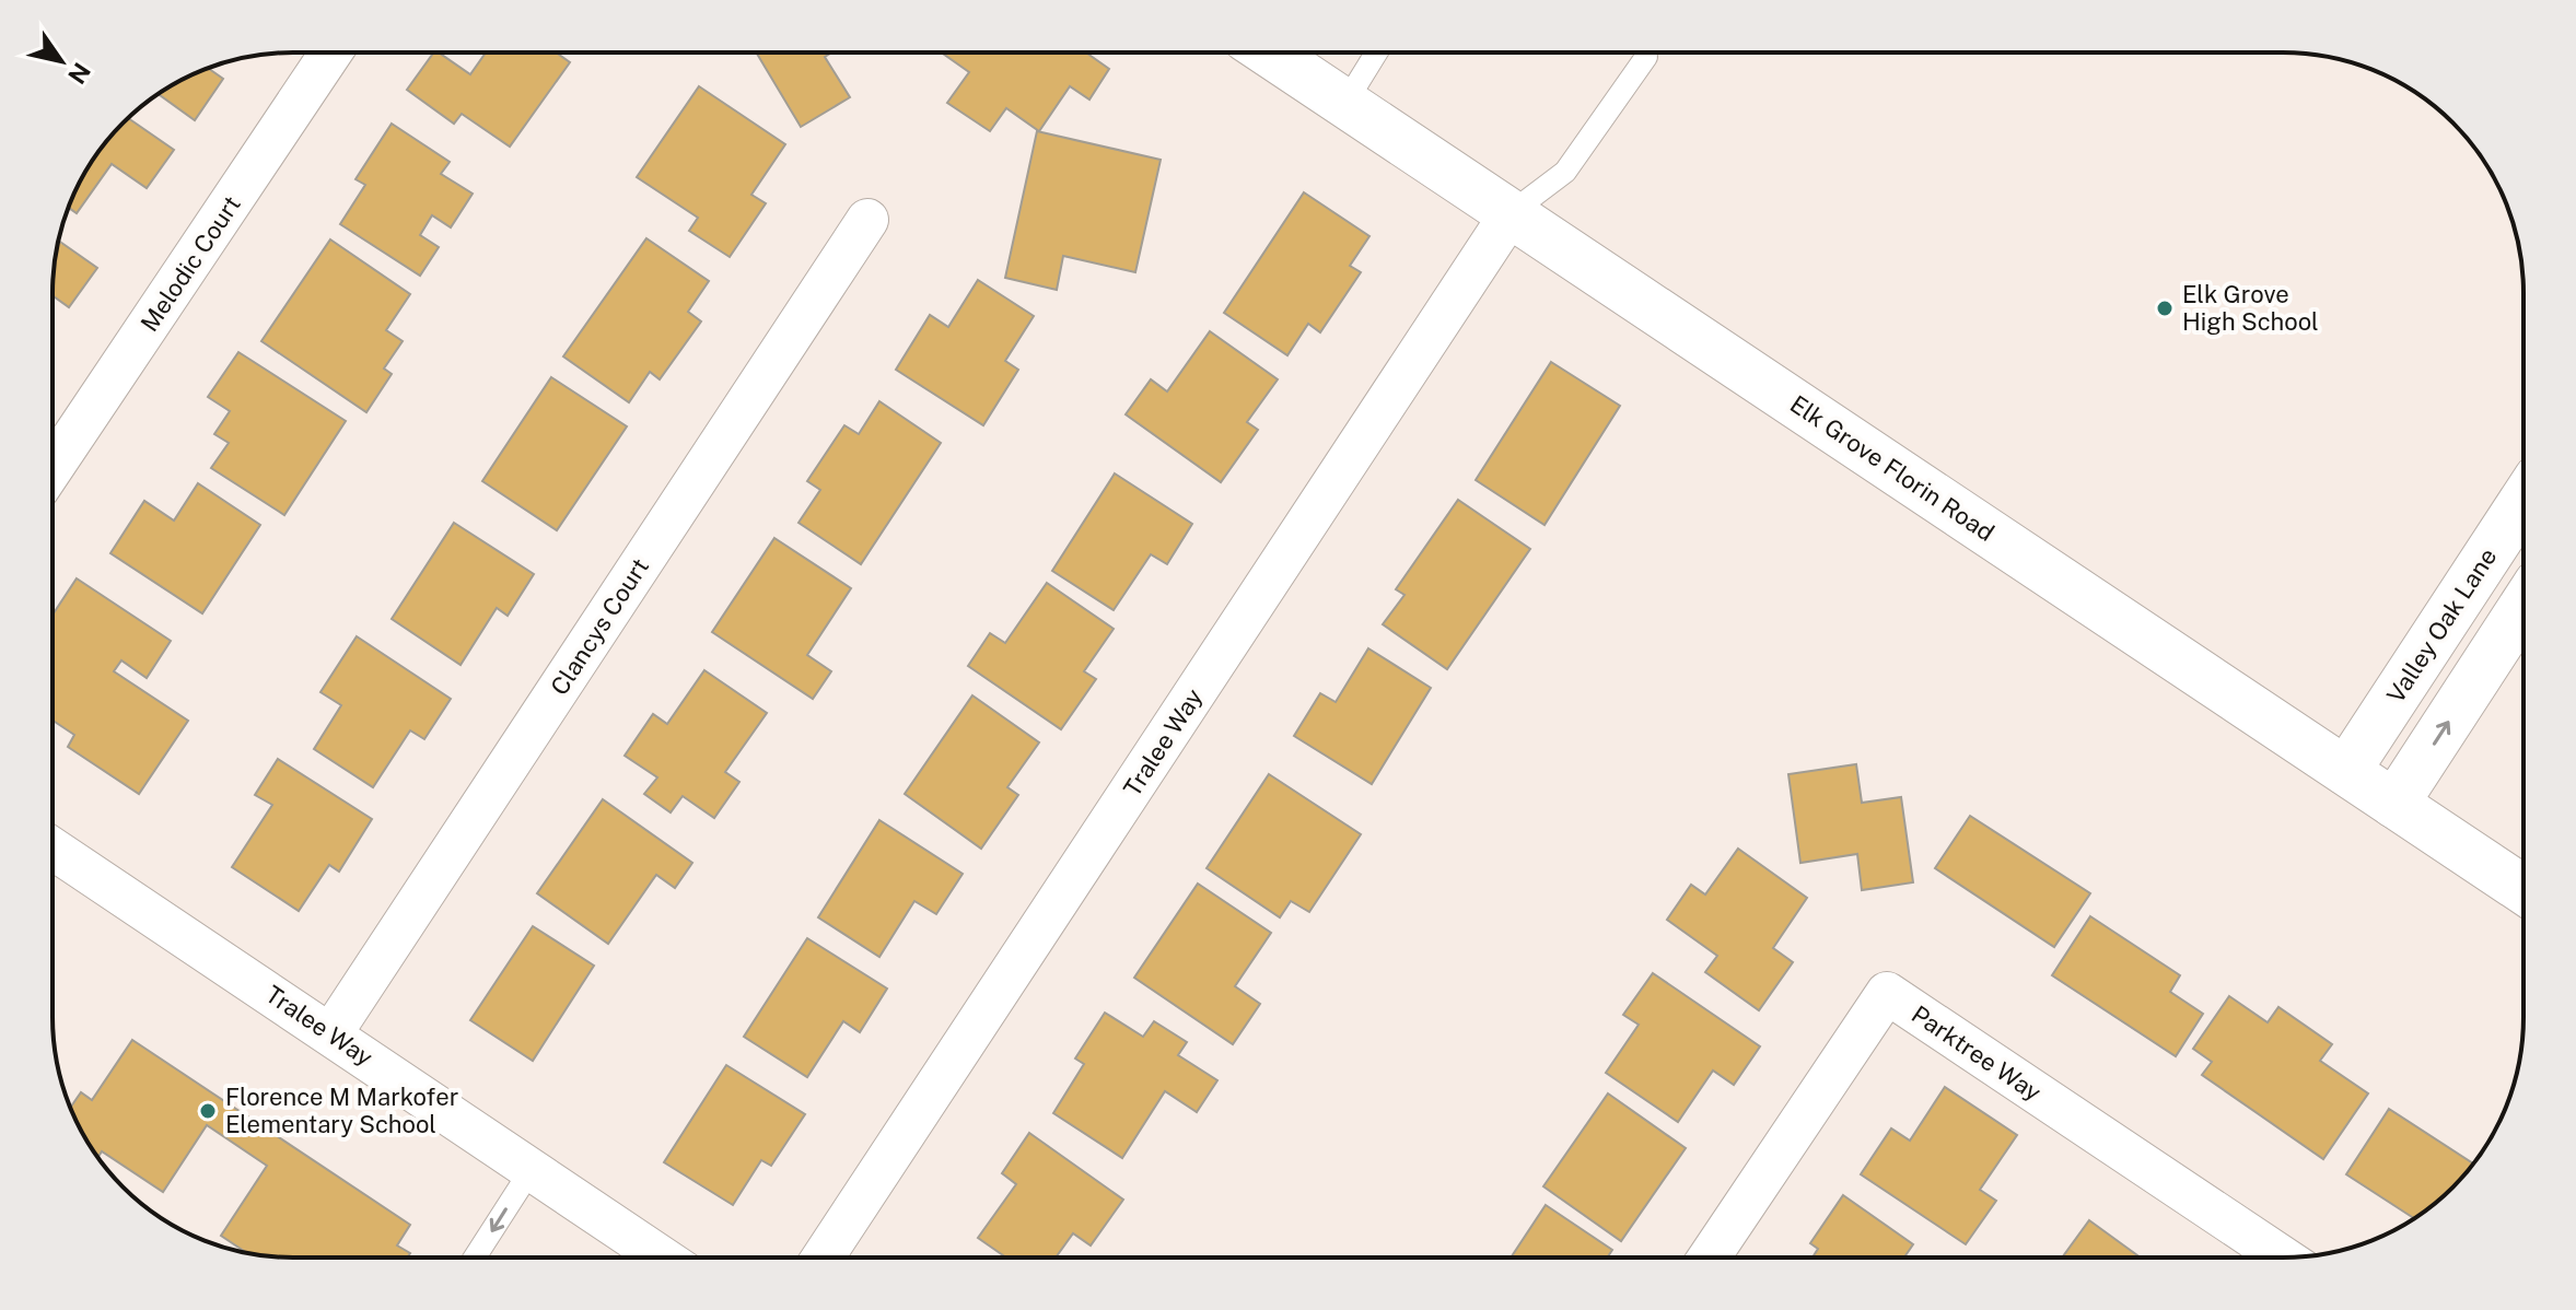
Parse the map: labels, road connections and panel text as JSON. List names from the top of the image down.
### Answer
{
  "streets": {
    "main road": ["Elk Grove Florin Road", "Valley Oak Lane"],
    "street": [
      "Melodic Court",
      "Clancys Court",
      "Tralee Way",
      "Parktree Way"
    ]
  },
  "crossings": [
    ["Elk Grove Florin Road", "Valley Oak Lane"],
    ["Elk Grove Florin Road", "Tralee Way"],
    ["Clancys Court", "Tralee Way"]
  ],
  "places": ["Elk Grove High School", "Florence M Markofer Elementary School"],
  "north": "bottom right"
}
